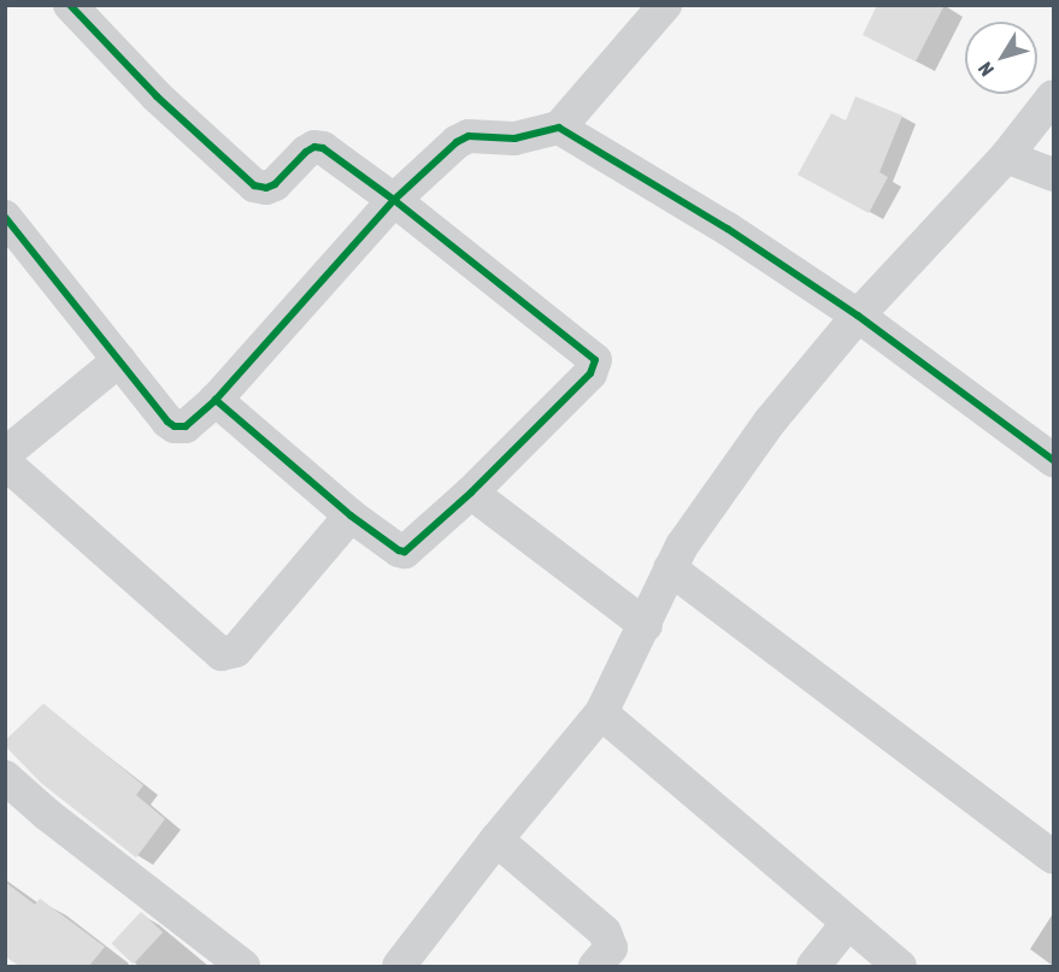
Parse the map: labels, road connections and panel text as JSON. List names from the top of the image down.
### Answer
{
  "north": "bottom left"
}
